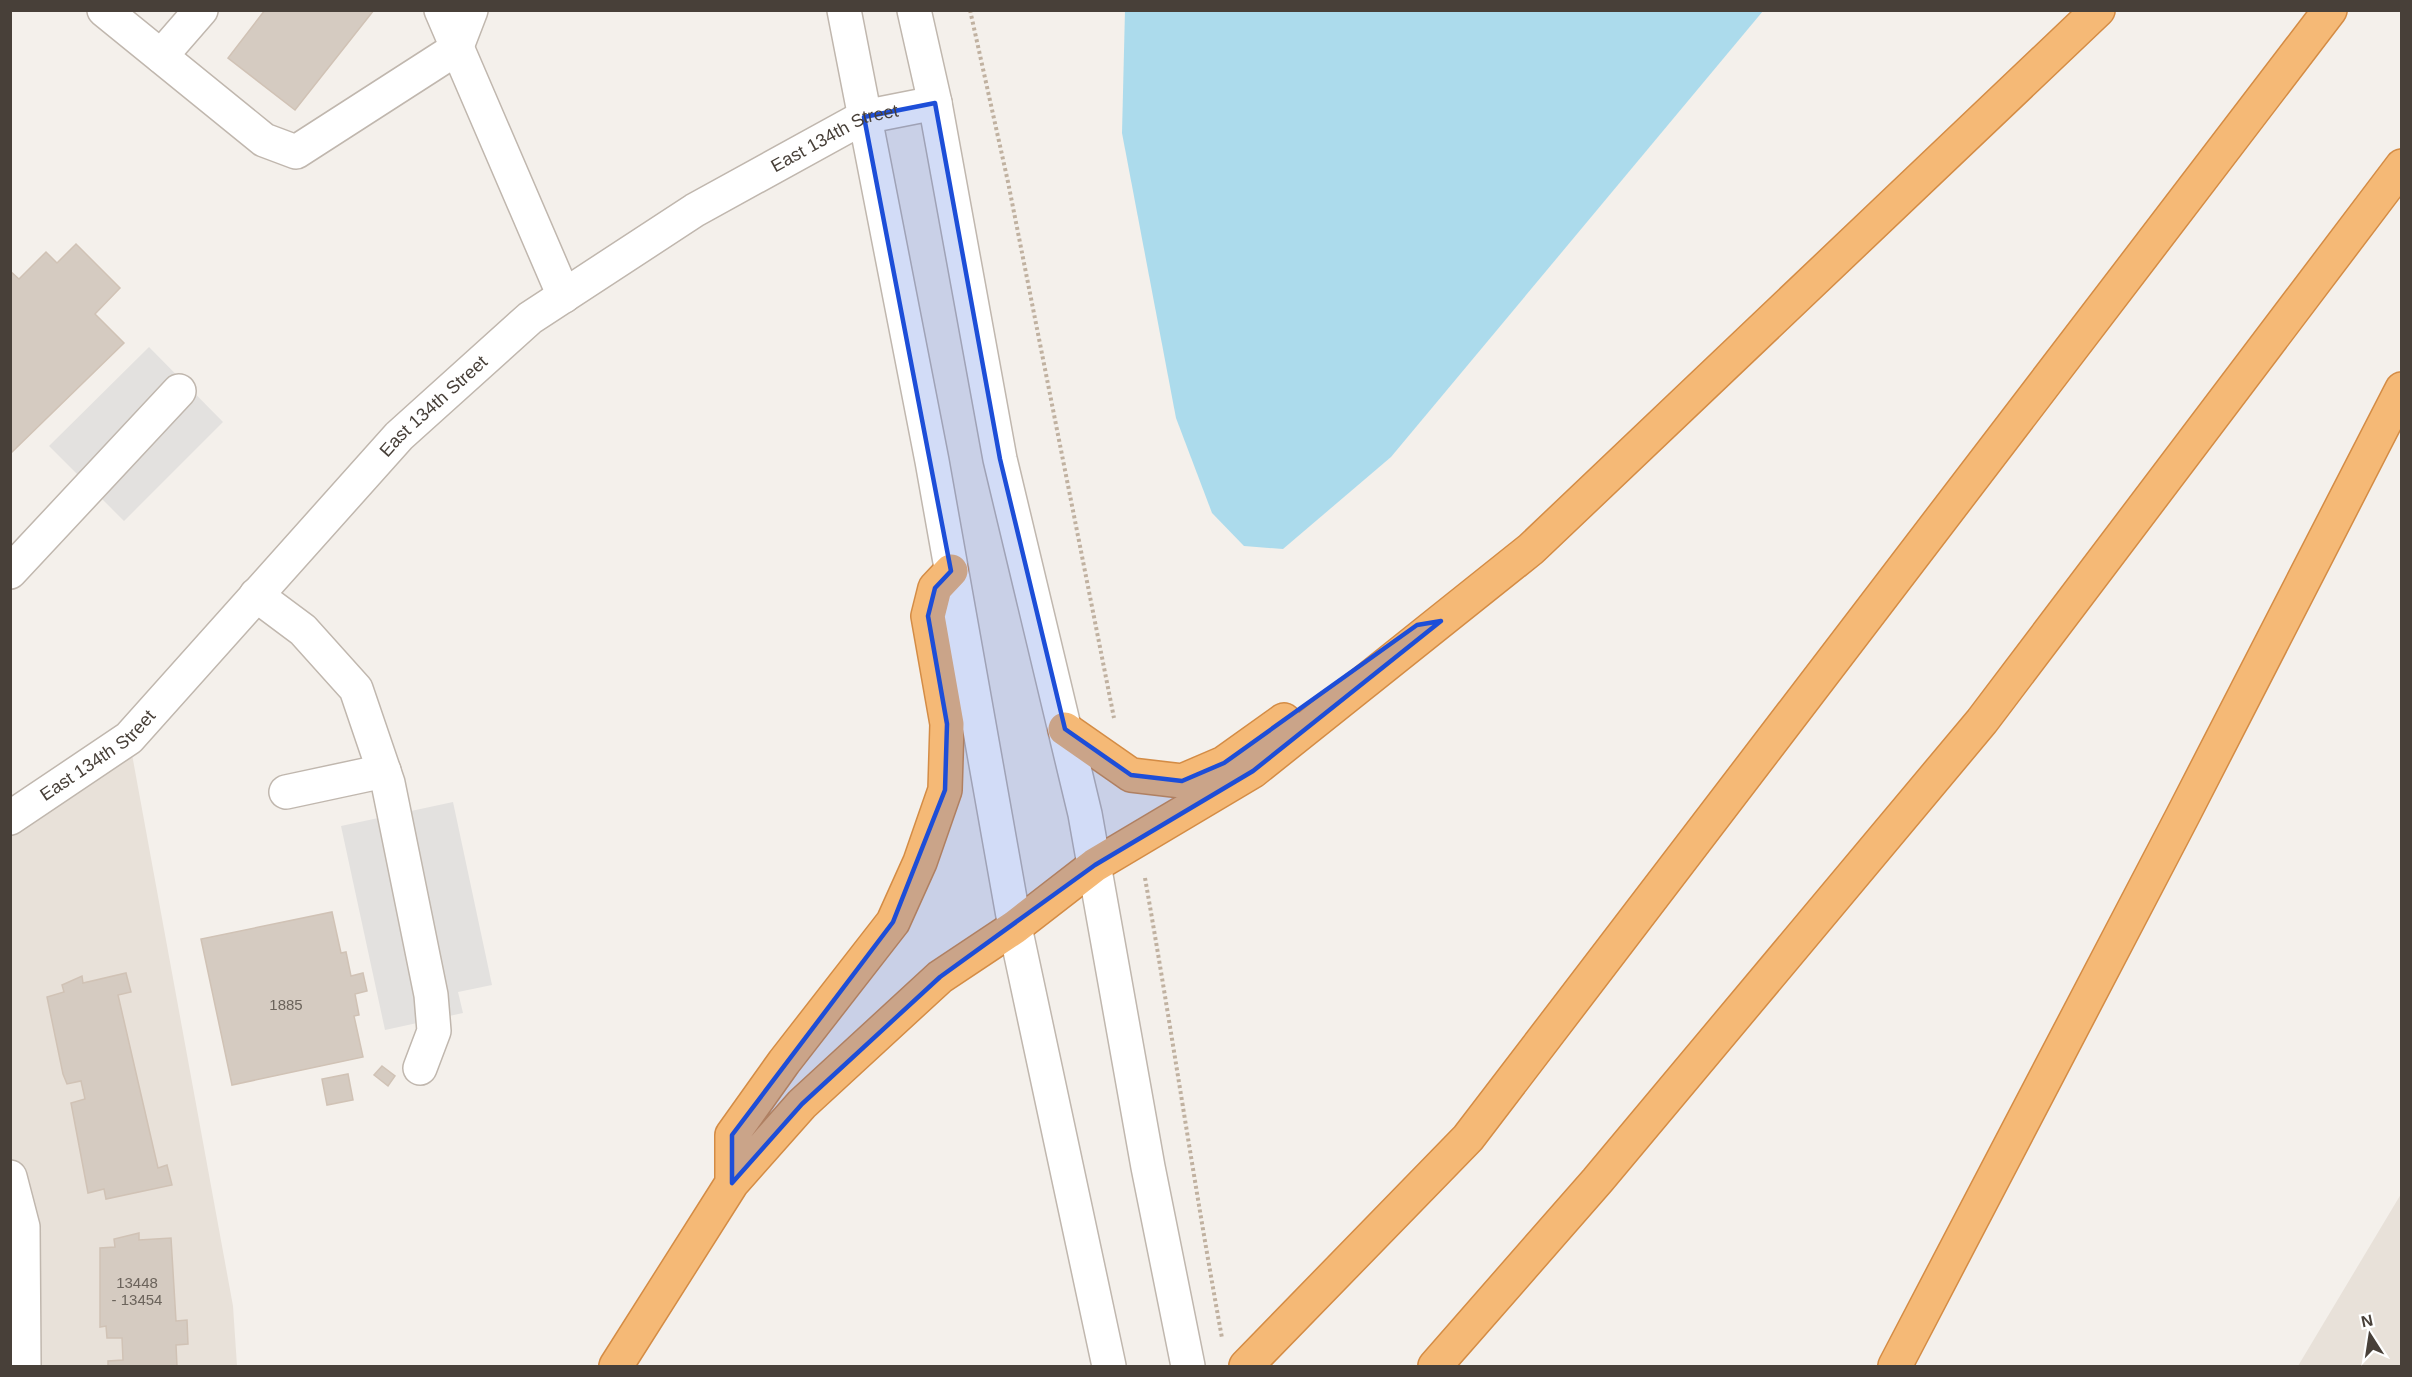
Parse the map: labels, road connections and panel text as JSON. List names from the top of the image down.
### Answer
{
  "streets": {
    "street": ["East 134th Street"]
  },
  "house_numbers": ["1885", "13448 - 13454"],
  "north": "top"
}
